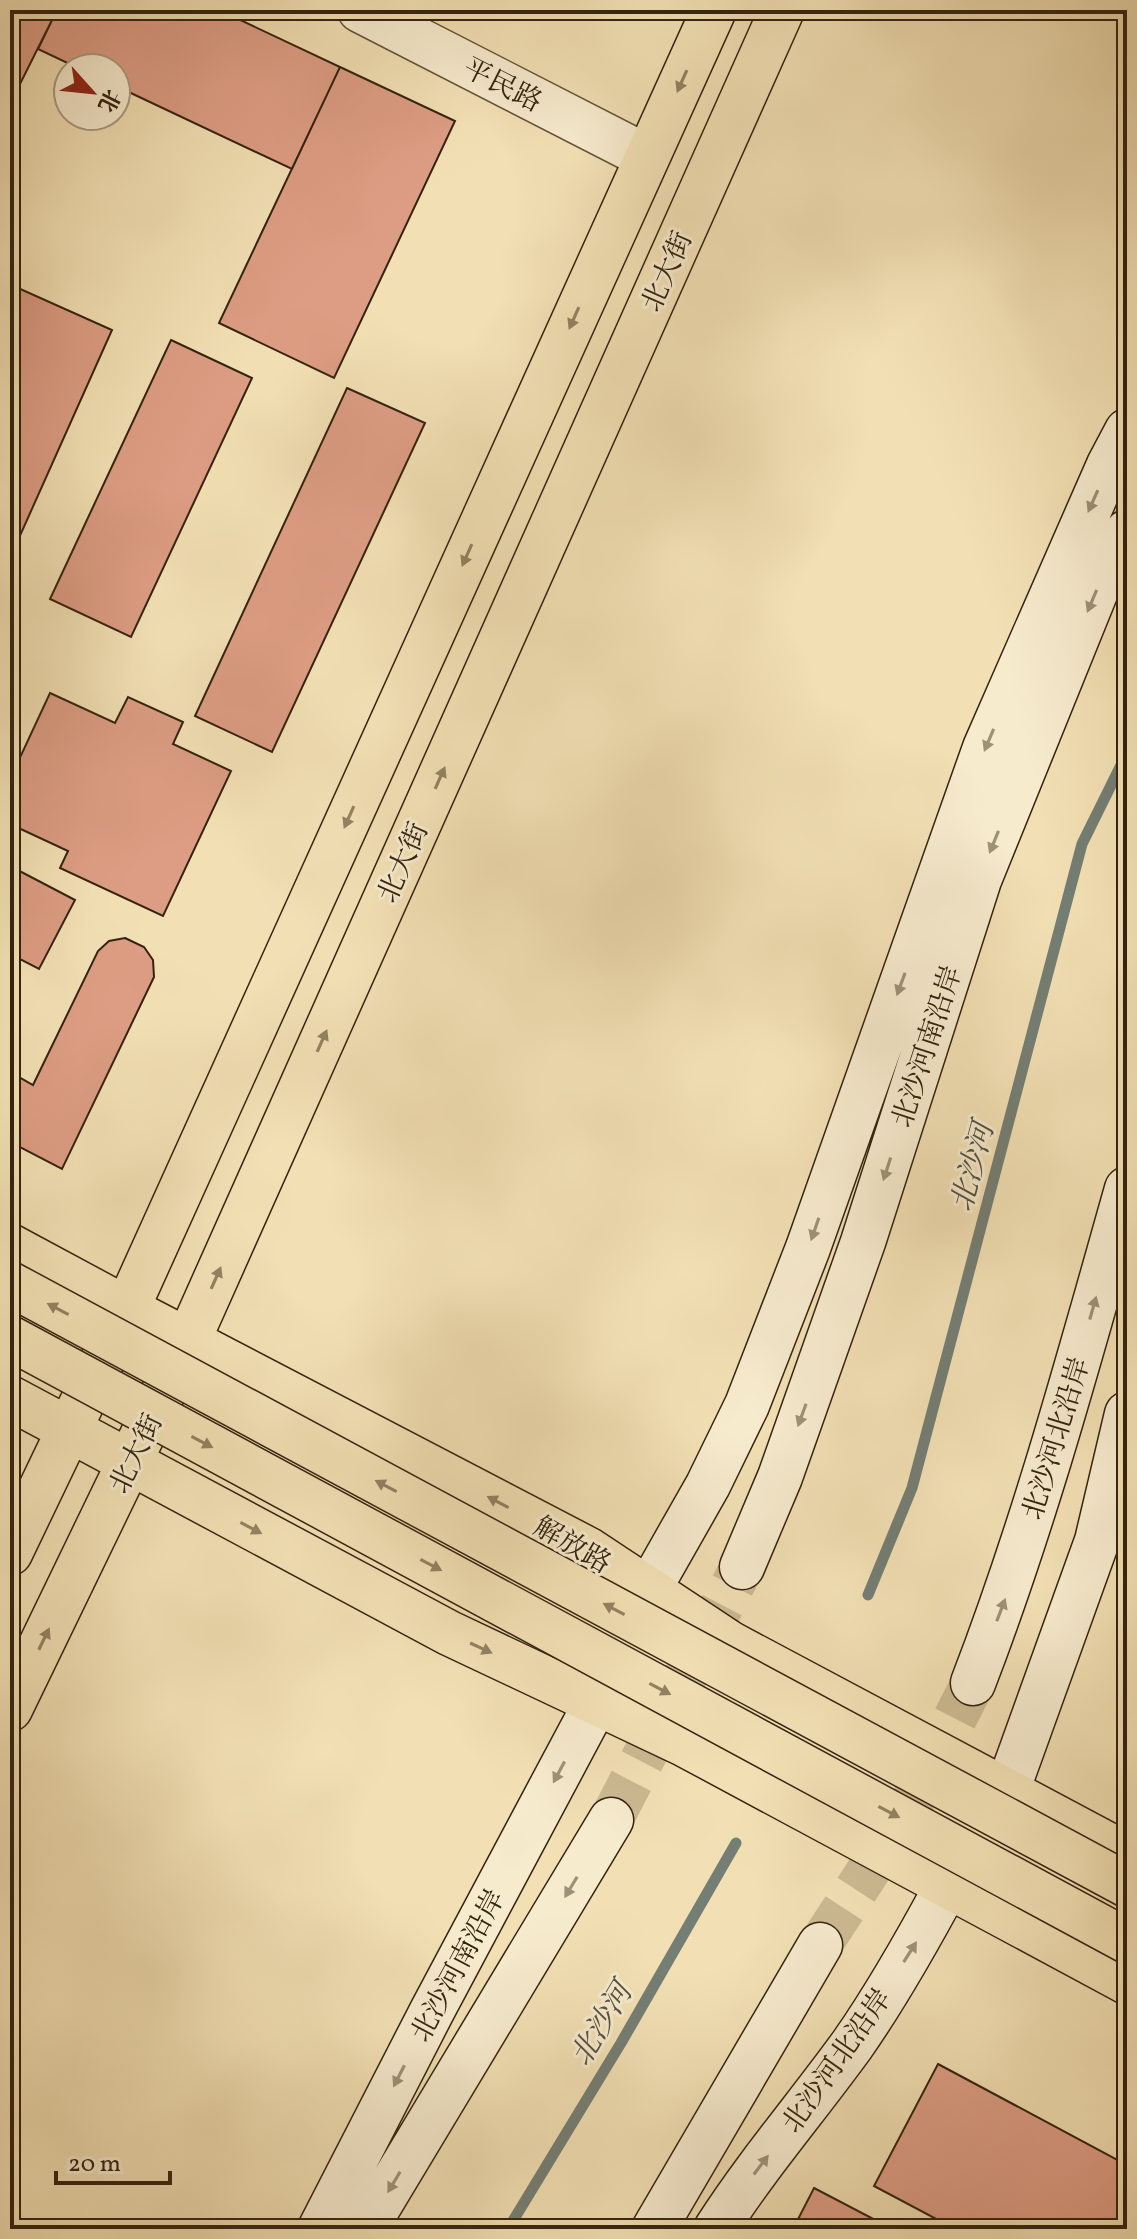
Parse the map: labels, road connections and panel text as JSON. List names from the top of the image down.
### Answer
{
  "streets": {
    "main road": ["北大街", "解放路"],
    "street": ["平民路", "北沙河南沿岸", "北沙河北沿岸"]
  },
  "crossings": [
    ["北大街", "解放路"]
  ],
  "water": ["北沙河"],
  "scale_bar": "20 m",
  "north": "bottom right"
}
